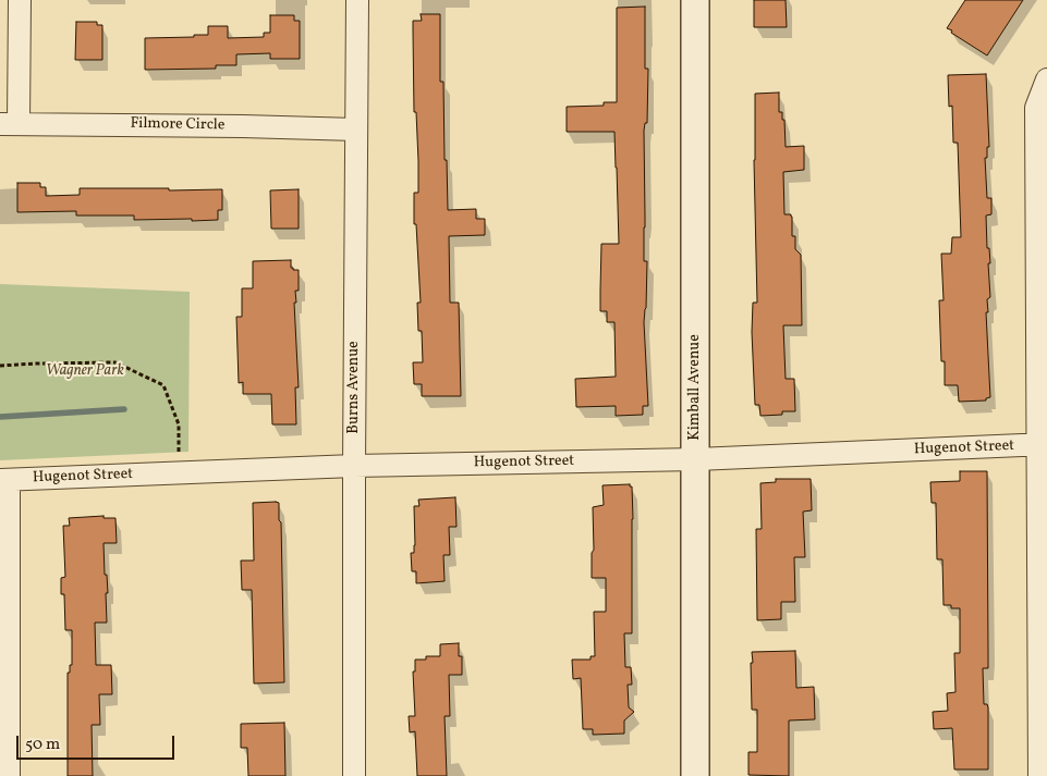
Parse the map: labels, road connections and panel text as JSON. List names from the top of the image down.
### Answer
{
  "streets": {
    "street": [
      "Filmore Circle",
      "Burns Avenue",
      "Kimball Avenue",
      "Hugenot Street"
    ]
  },
  "crossings": [
    ["Filmore Circle", "Burns Avenue"],
    ["Burns Avenue", "Hugenot Street"],
    ["Kimball Avenue", "Hugenot Street"]
  ],
  "parks": ["Wagner Park"],
  "scale_bar": "50 m"
}
